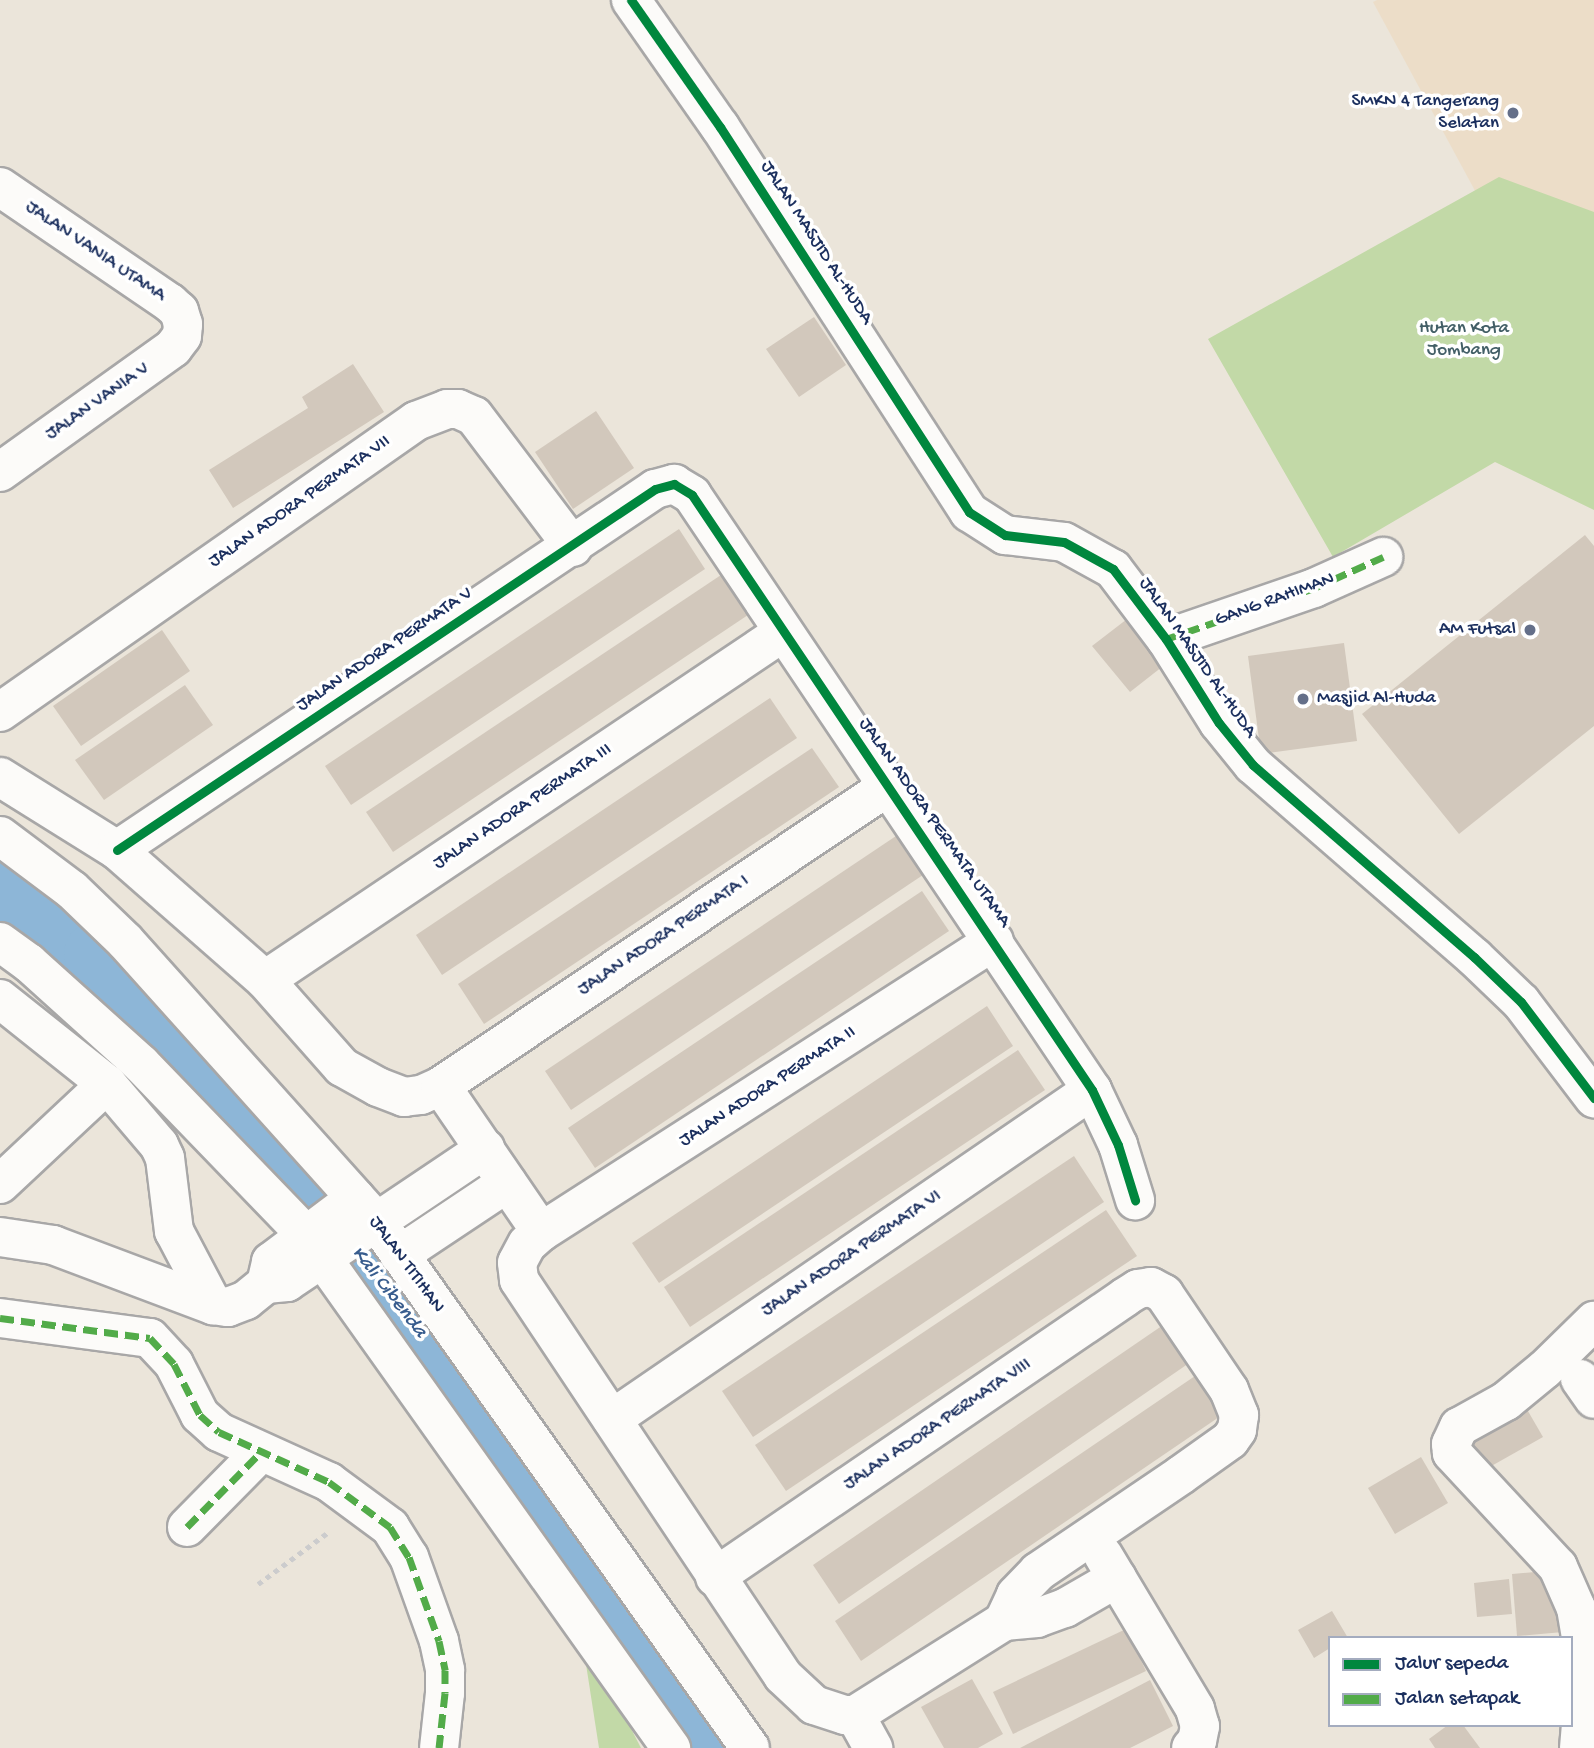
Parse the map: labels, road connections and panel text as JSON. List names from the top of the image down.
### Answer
{
  "streets": {
    "street": [
      "JALAN MASJID AL-HUDA",
      "JALAN VANIA UTAMA",
      "JALAN VANIA V",
      "JALAN ADORA PERMATA VII",
      "GANG RAHIMAN",
      "JALAN ADORA PERMATA V",
      "JALAN ADORA PERMATA III",
      "JALAN ADORA PERMATA UTAMA",
      "JALAN ADORA PERMATA I",
      "JALAN ADORA PERMATA II",
      "JALAN ADORA PERMATA VI",
      "JALAN TITIHAN",
      "JALAN ADORA PERMATA VIII"
    ]
  },
  "crossings": [
    ["JALAN MASJID AL-HUDA", "GANG RAHIMAN"],
    ["JALAN VANIA UTAMA", "JALAN VANIA V"],
    ["JALAN ADORA PERMATA VII", "JALAN ADORA PERMATA V"],
    ["JALAN ADORA PERMATA V", "JALAN ADORA PERMATA UTAMA"],
    ["JALAN ADORA PERMATA III", "JALAN ADORA PERMATA UTAMA"],
    ["JALAN ADORA PERMATA UTAMA", "JALAN ADORA PERMATA I"],
    ["JALAN ADORA PERMATA UTAMA", "JALAN ADORA PERMATA II"],
    ["JALAN ADORA PERMATA UTAMA", "JALAN ADORA PERMATA VI"],
    ["JALAN ADORA PERMATA II", "JALAN ADORA PERMATA VI"],
    ["JALAN ADORA PERMATA II", "JALAN ADORA PERMATA VIII"]
  ],
  "water": ["Kali Cibenda"],
  "parks": ["Hutan Kota Jombang"],
  "places": ["SMKN 4 Tangerang Selatan", "AM Futsal", "Masjid Al-Huda"],
  "legend": ["Jalur sepeda", "Jalan setapak"]
}
